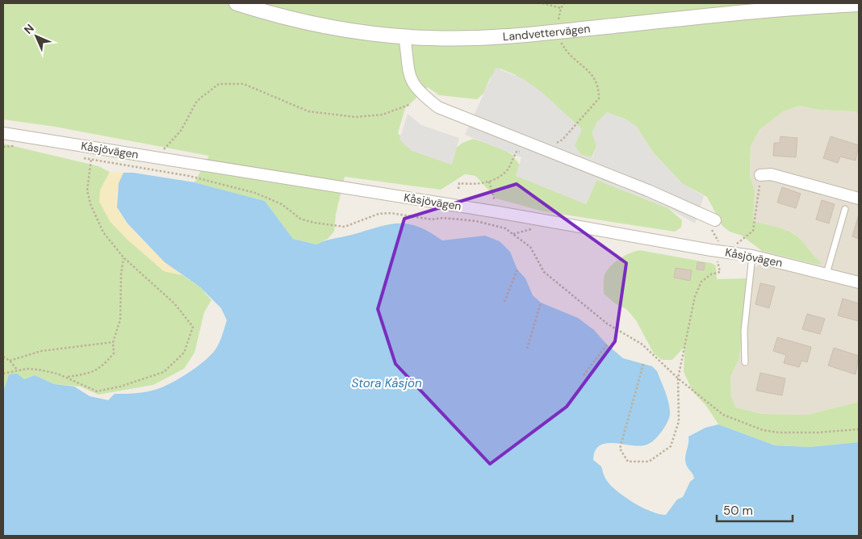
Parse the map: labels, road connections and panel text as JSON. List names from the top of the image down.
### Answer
{
  "streets": {
    "street": ["Landvettervägen", "Kåsjövägen"]
  },
  "water": ["Stora Kåsjön"],
  "scale_bar": "50 m",
  "north": "top left"
}
